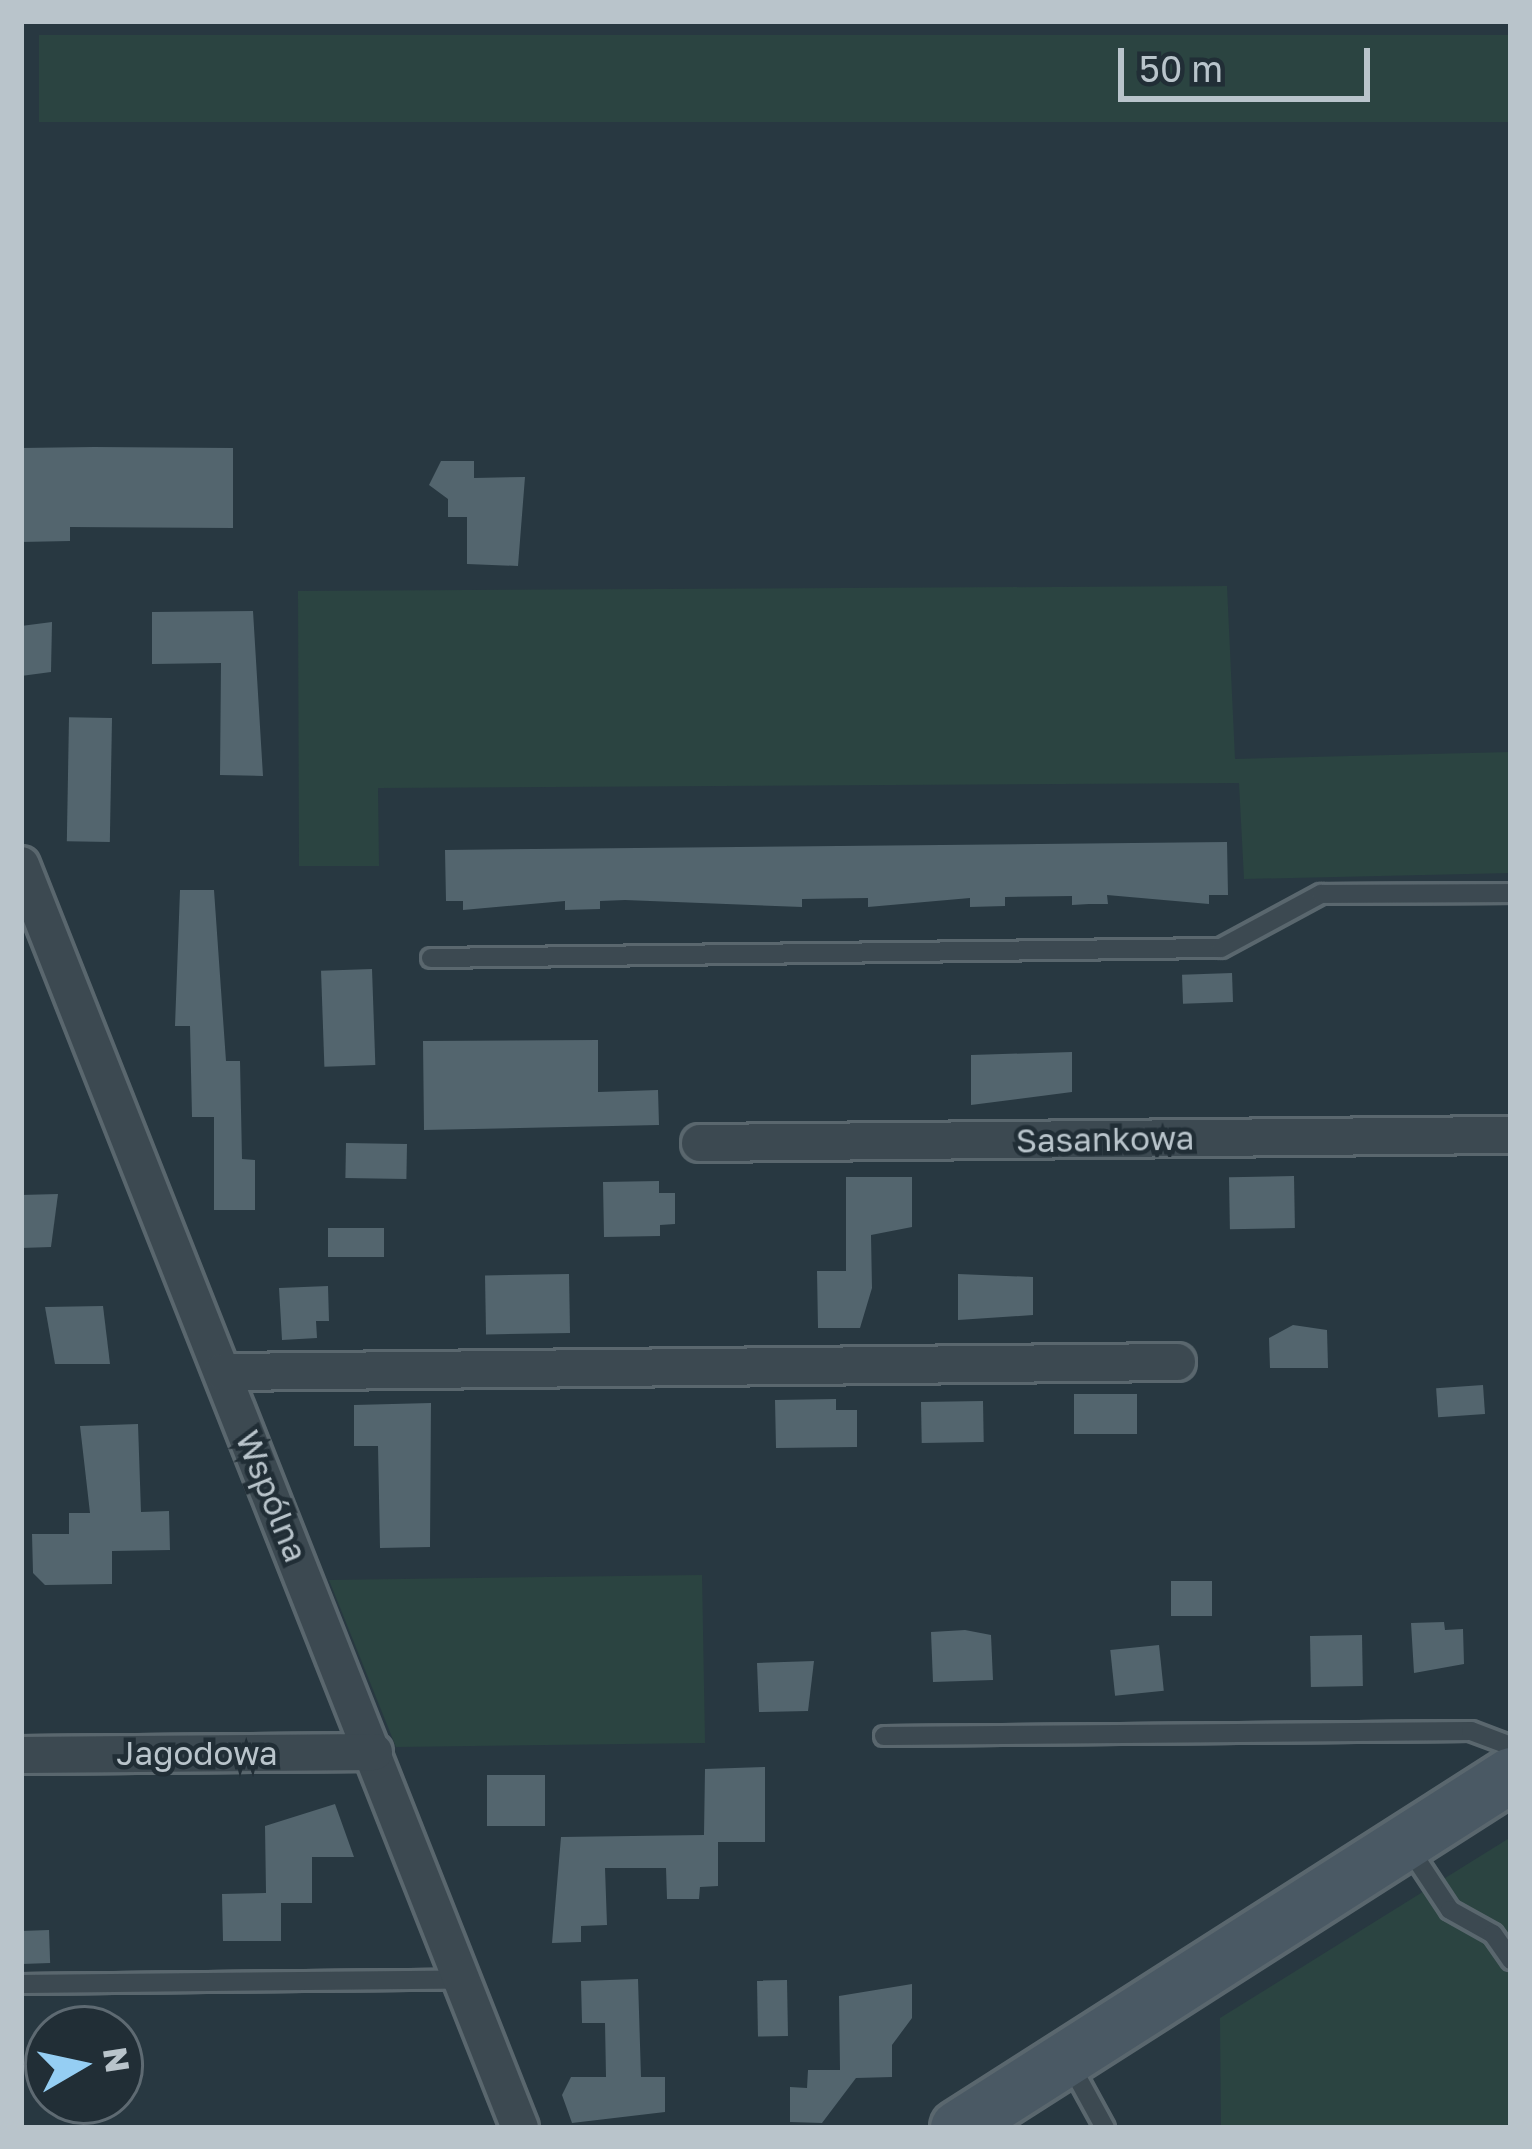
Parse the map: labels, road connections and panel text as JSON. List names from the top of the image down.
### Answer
{
  "streets": {
    "street": ["Sasankowa", "Wspólna", "Jagodowa"]
  },
  "crossings": [
    ["Wspólna", "Jagodowa"]
  ],
  "scale_bar": "50 m",
  "north": "right"
}
